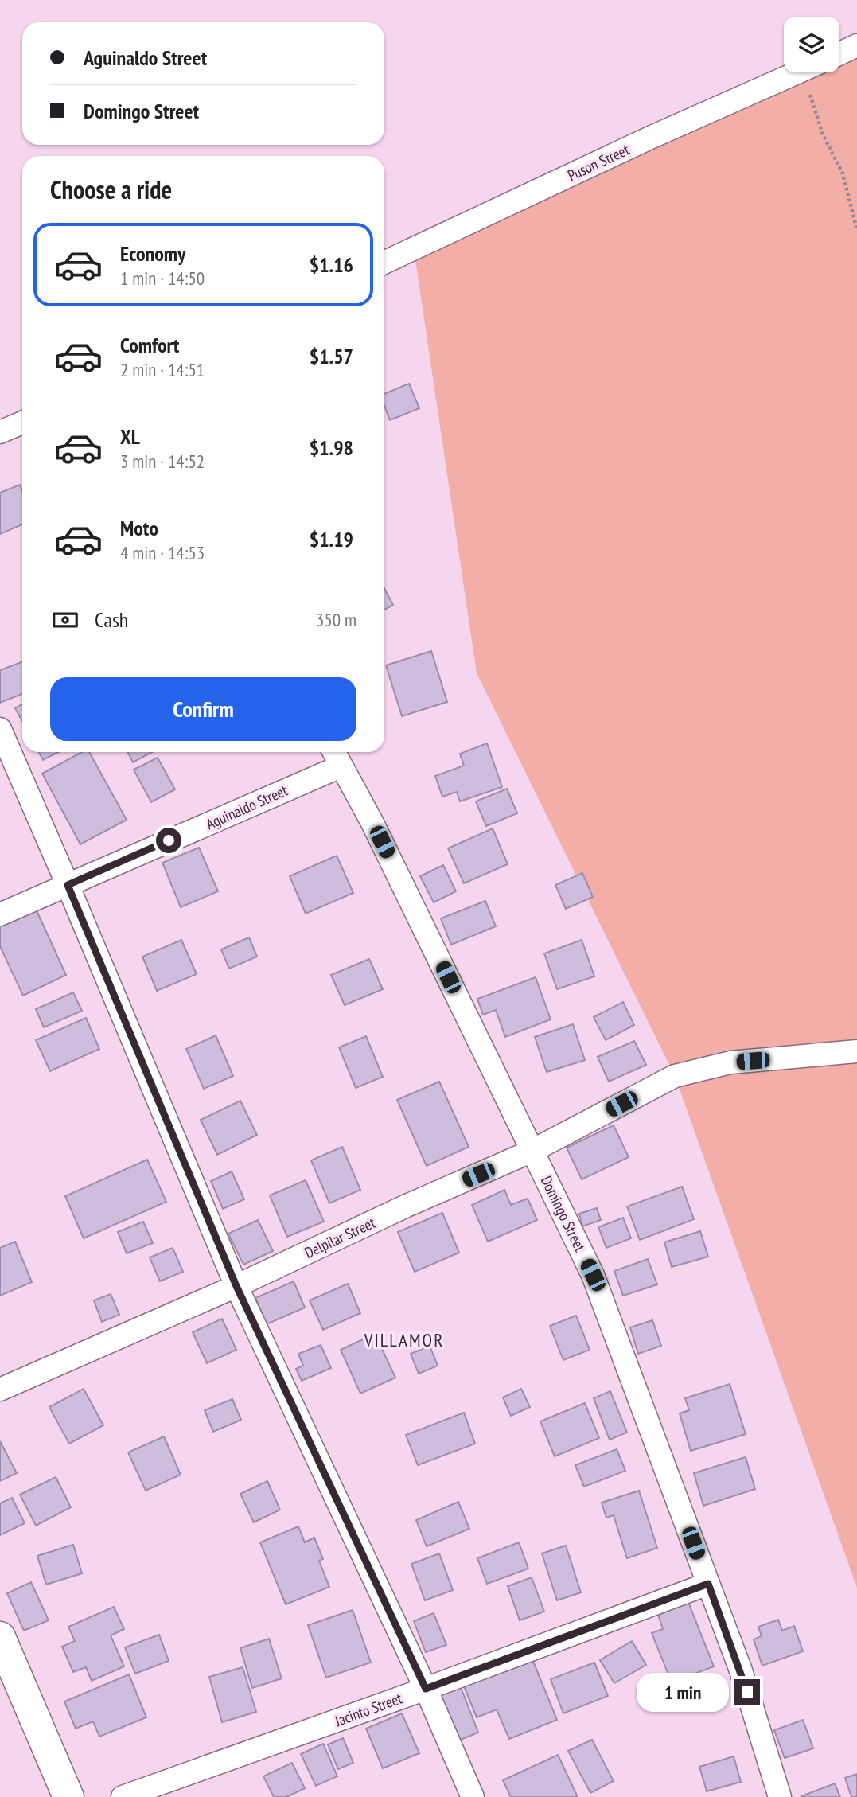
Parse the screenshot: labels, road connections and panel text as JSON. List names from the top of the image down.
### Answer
{
  "streets": {
    "street": [
      "Puson Street",
      "Aguinaldo Street",
      "Domingo Street",
      "Delpilar Street",
      "Jacinto Street"
    ]
  },
  "crossings": [
    ["Aguinaldo Street", "Domingo Street"],
    ["Domingo Street", "Delpilar Street"],
    ["Domingo Street", "Jacinto Street"]
  ],
  "districts": ["VILLAMOR"],
  "page": {
    "banner": ["Aguinaldo Street", "Domingo Street"],
    "heading": "Choose a ride",
    "list": [
      {
        "name": "Economy",
        "note": "1 min · 14:50",
        "value": "$1.16"
      },
      {
        "name": "Comfort",
        "note": "2 min · 14:51",
        "value": "$1.57"
      },
      {
        "name": "XL",
        "note": "3 min · 14:52",
        "value": "$1.98"
      },
      {
        "name": "Moto",
        "note": "4 min · 14:53",
        "value": "$1.19"
      }
    ],
    "pay": ["Cash", "350 m"],
    "buttons": "Confirm",
    "bubble": "1 min"
  }
}
